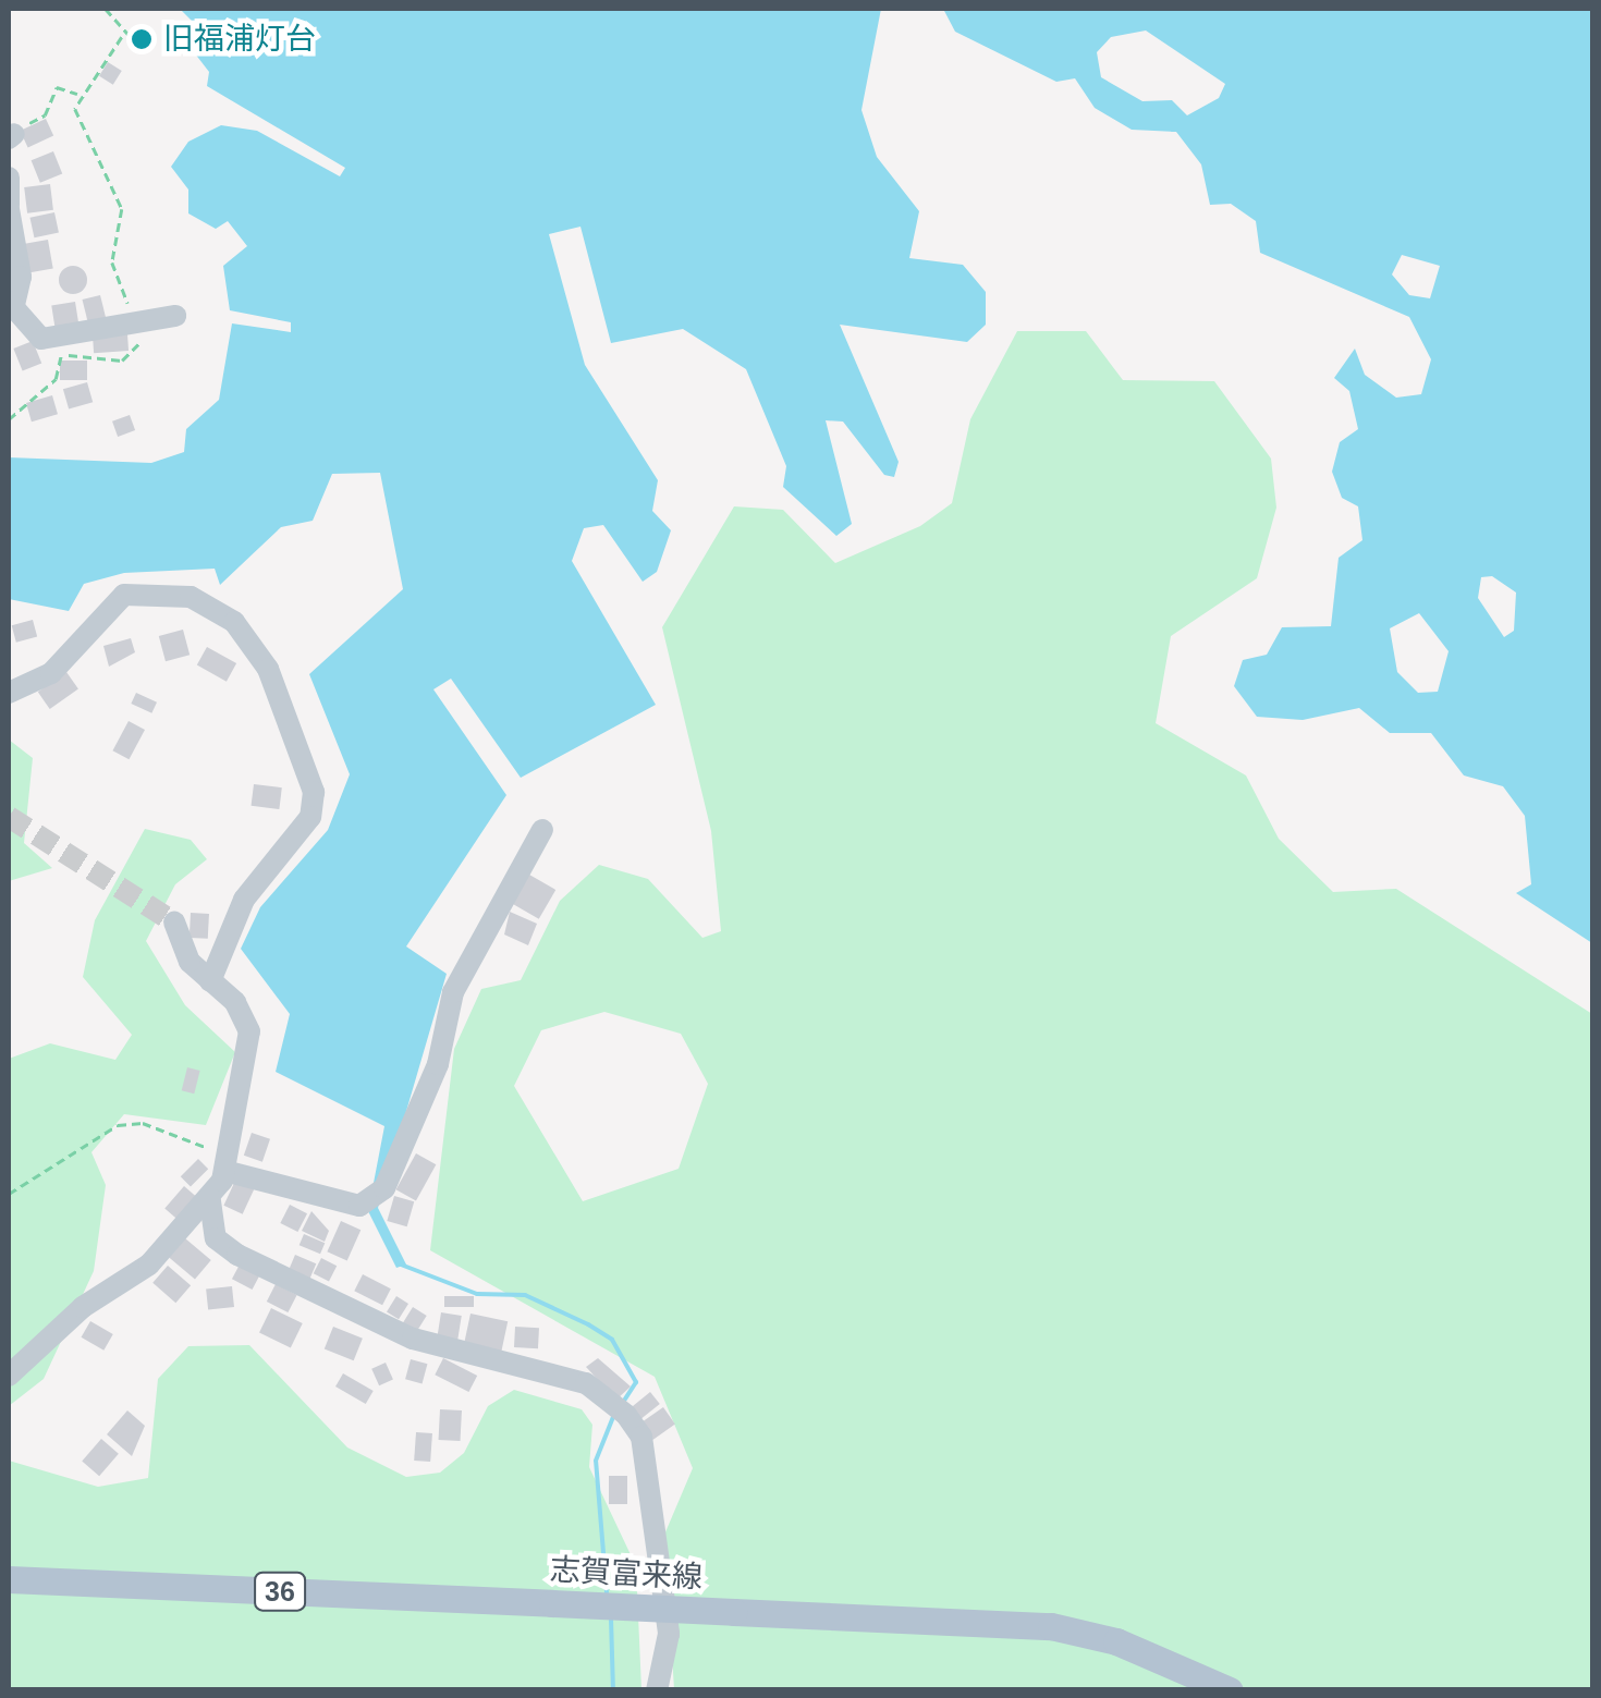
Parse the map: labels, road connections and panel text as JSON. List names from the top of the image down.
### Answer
{
  "streets": {
    "main road": ["志賀富来線", "36"]
  },
  "places": ["旧福浦灯台"]
}
